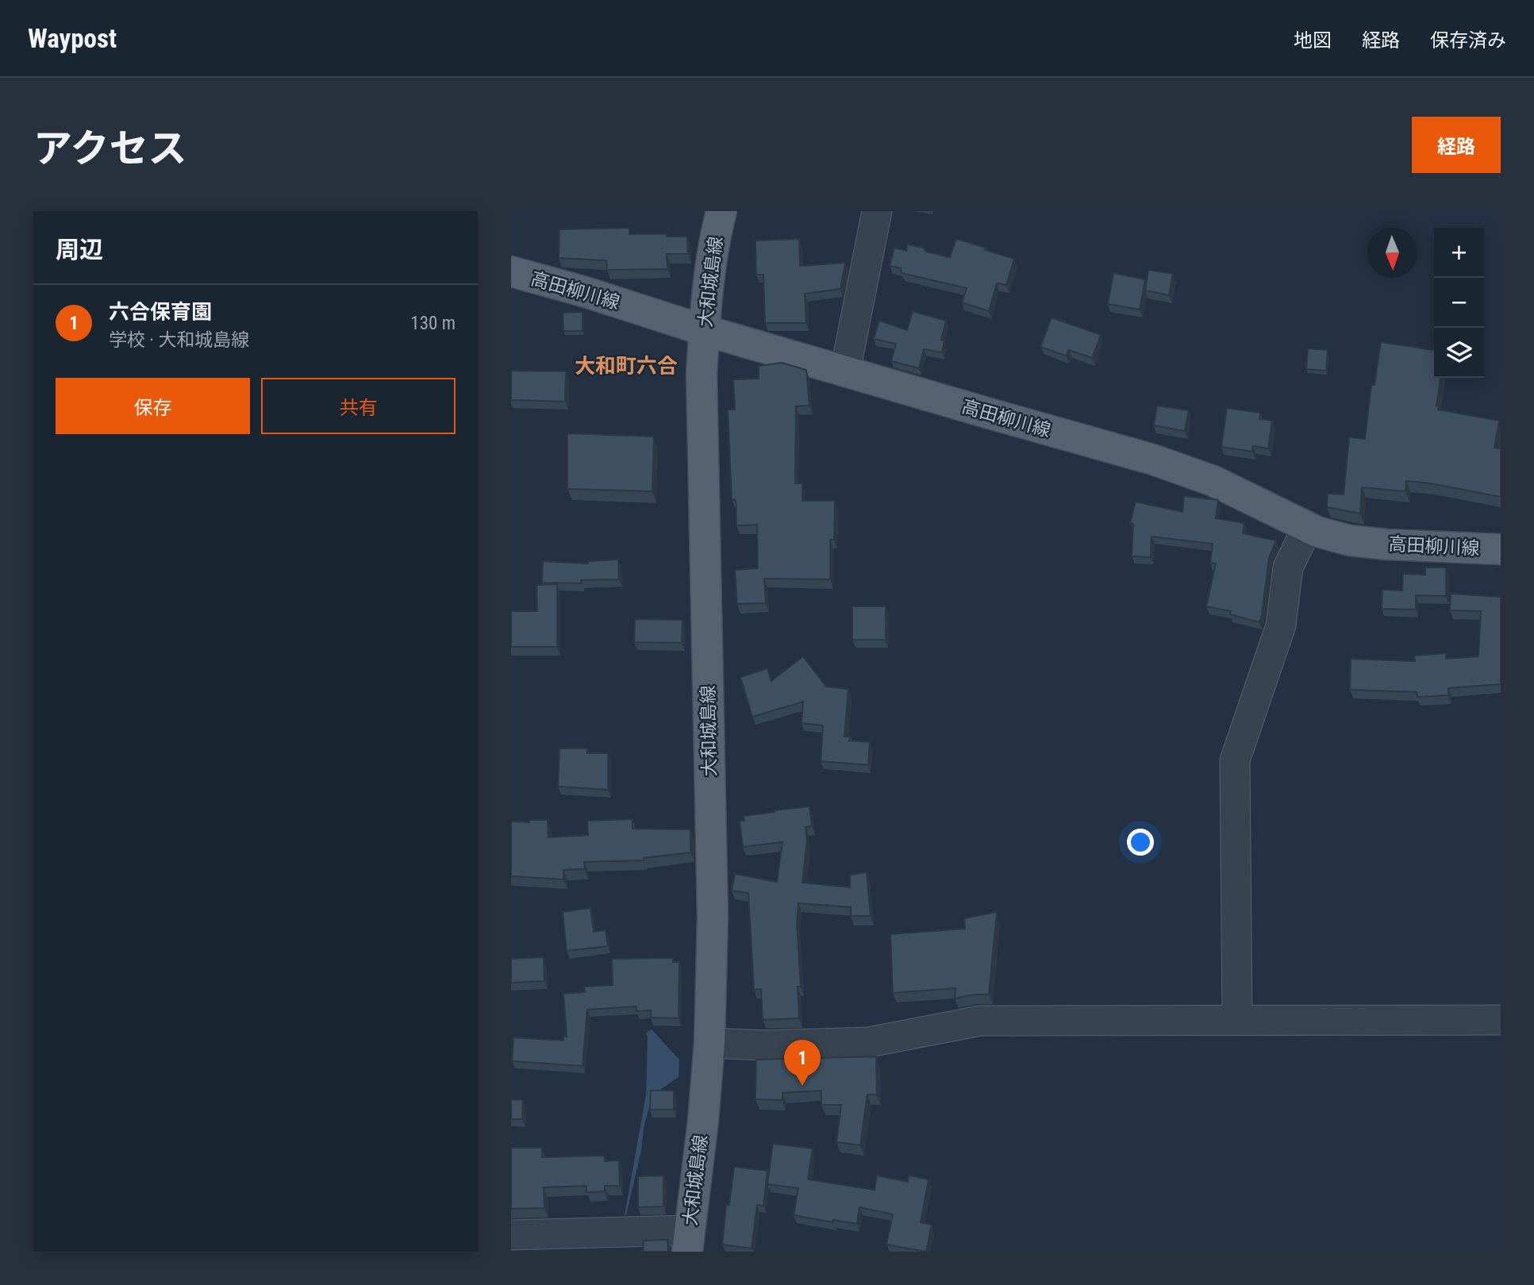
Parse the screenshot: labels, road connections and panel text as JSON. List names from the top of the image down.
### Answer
{
  "streets": {
    "main road": ["大和城島線", "高田柳川線"]
  },
  "crossings": [
    ["大和城島線", "高田柳川線"]
  ],
  "districts": ["大和町六合"],
  "north": "bottom",
  "page": {
    "header": "Waypost",
    "nav": ["地図", "経路", "保存済み"],
    "title": "アクセス",
    "buttons": [
      "経路",
      ["保存", "共有"]
    ],
    "heading": "周辺",
    "map_buttons": ["+", "−"],
    "list": [
      {
        "mark": "1",
        "name": "六合保育園",
        "note": "学校 · 大和城島線",
        "value": "130 m"
      }
    ],
    "pins": "1"
  }
}
